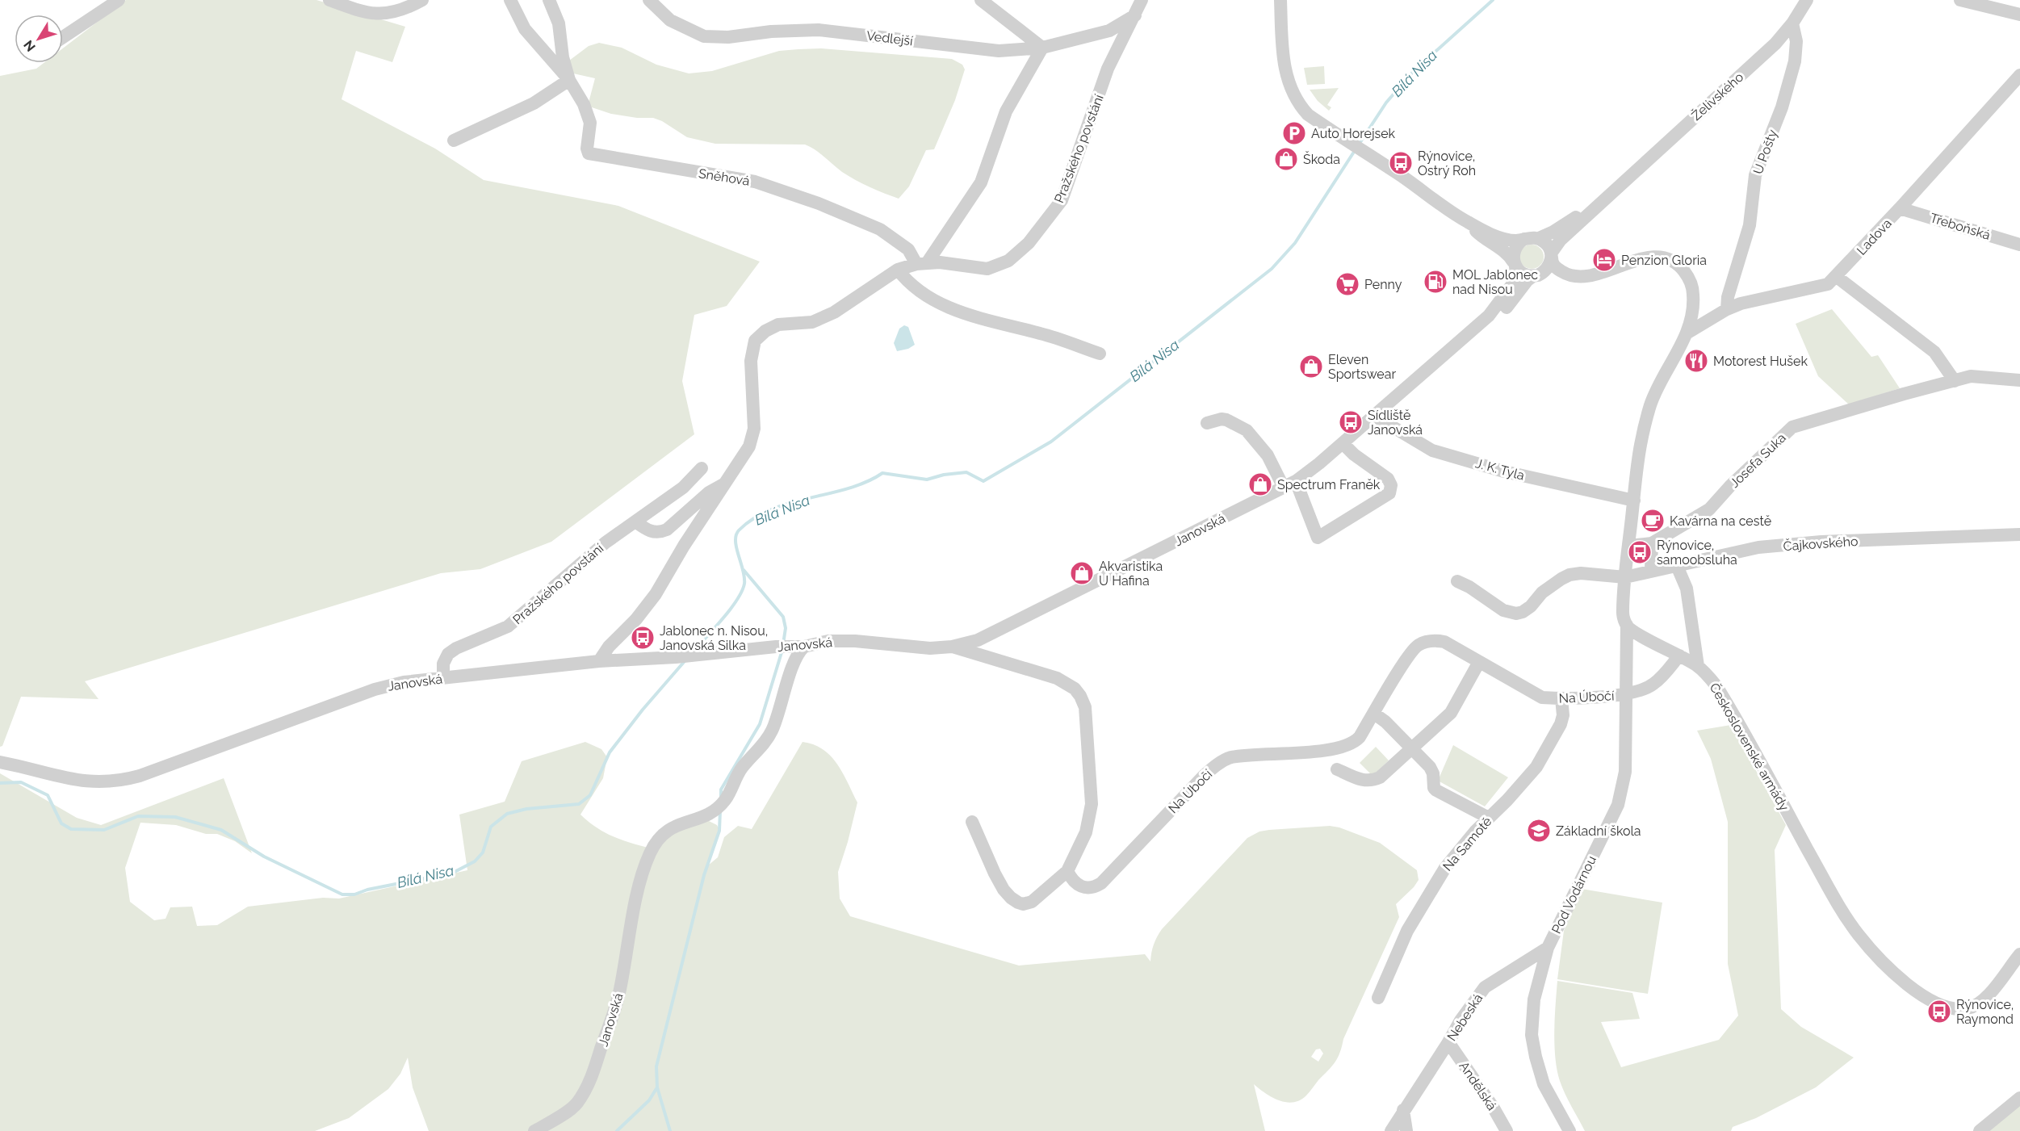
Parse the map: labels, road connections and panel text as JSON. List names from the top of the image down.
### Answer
{
  "streets": {
    "street": [
      "Vedlejší",
      "Želivského",
      "Pražského povstání",
      "U Pošty",
      "Sněhová",
      "Třeboňská",
      "Ladova",
      "Josefa Suka",
      "J. K. Tyla",
      "Janovská",
      "Čajkovského",
      "Na Úbočí",
      "Československé armády",
      "Na Samotě",
      "Pod Vodárnou",
      "Nebeská",
      "Andělská"
    ]
  },
  "crossings": [
    ["Vedlejší", "Pražského povstání"],
    ["Želivského", "U Pošty"],
    ["Želivského", "Janovská"],
    ["Pražského povstání", "Sněhová"],
    ["Pražského povstání", "Janovská"],
    ["U Pošty", "Ladova"],
    ["Třeboňská", "Ladova"],
    ["J. K. Tyla", "Janovská"],
    ["Na Úbočí", "Československé armády"],
    ["Na Úbočí", "Na Samotě"],
    ["Na Úbočí", "Pod Vodárnou"],
    ["Československé armády", "Pod Vodárnou"],
    ["Pod Vodárnou", "Nebeská"],
    ["Nebeská", "Andělská"]
  ],
  "water": ["Bílá Nisa"],
  "places": {
    "parking": ["Auto Horejsek"],
    "shop": [
      "Škoda",
      "Eleven Sportswear",
      "Spectrum Franěk",
      "Akvaristika U Hafina"
    ],
    "bus stop": [
      "Rýnovice, Ostrý Roh",
      "Sídliště Janovská",
      "Rýnovice, samoobsluha",
      "Jablonec n. Nisou, Janovská Silka",
      "Rýnovice, Raymond"
    ],
    "hotel": ["Penzion Gloria"],
    "fuel station": ["MOL Jablonec nad Nisou"],
    "supermarket": ["Penny"],
    "restaurant": ["Motorest Hušek"],
    "cafe": ["Kavárna na cestě"],
    "school or university": ["Základní škola"]
  },
  "north": "bottom left"
}
